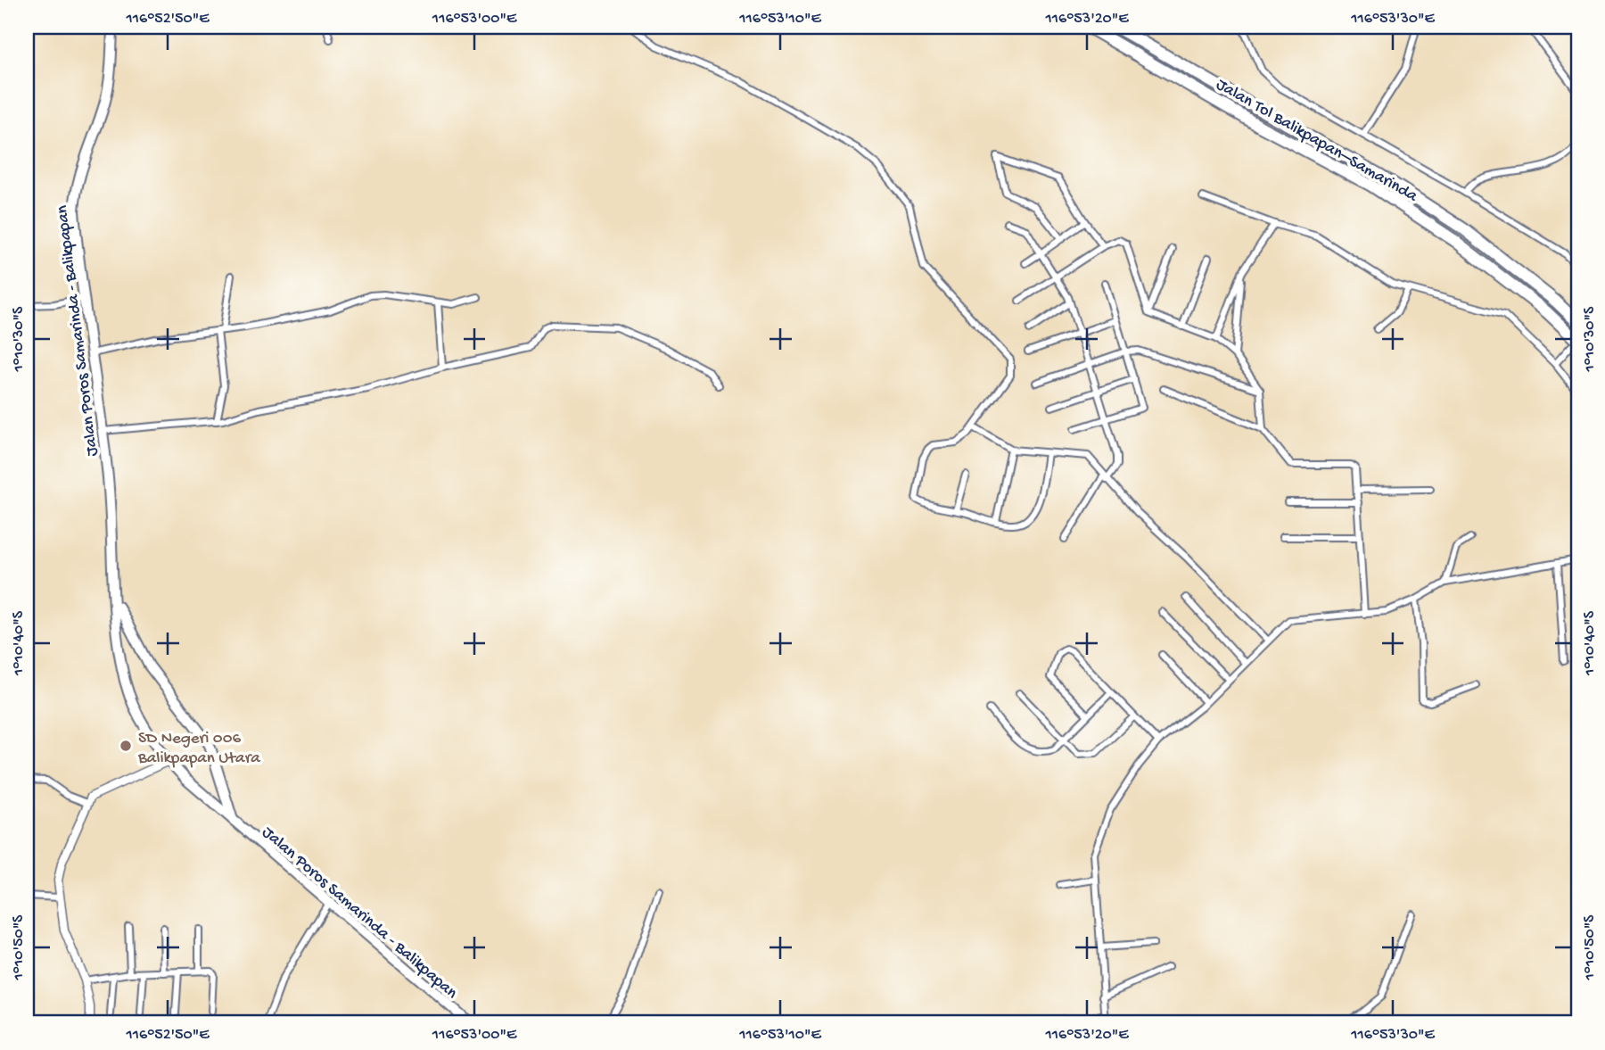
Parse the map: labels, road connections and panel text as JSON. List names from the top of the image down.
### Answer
{
  "streets": {
    "highway": ["Jalan Tol Balikpapan–Samarinda", "Jalan Poros Samarinda - Balikpapan"]
  },
  "places": ["SD Negeri 006 Balikpapan Utara"],
  "coordinates": [
    "116°52'50\"E",
    "116°53'00\"E",
    "116°53'10\"E",
    "116°53'20\"E",
    "116°53'30\"E",
    "1°10'30\"S",
    "1°10'40\"S",
    "1°10'50\"S"
  ]
}
